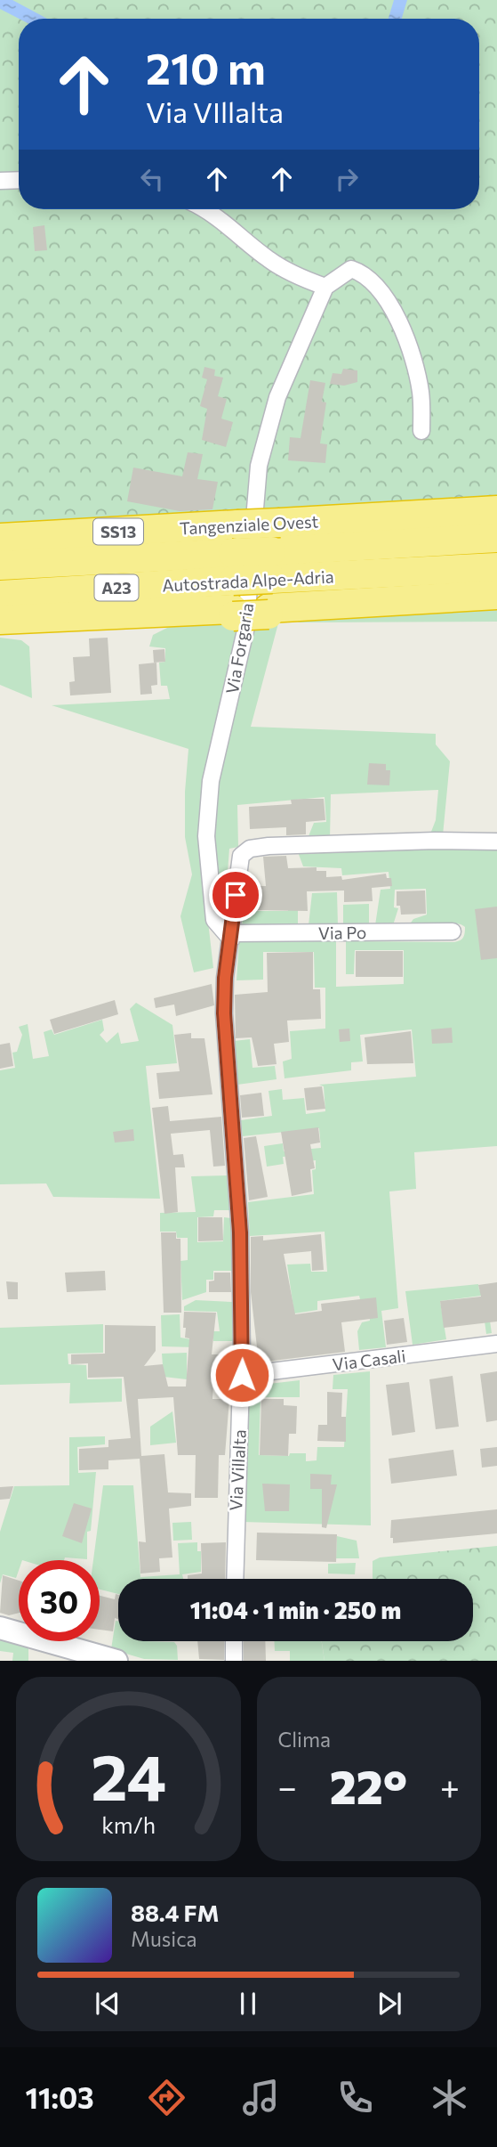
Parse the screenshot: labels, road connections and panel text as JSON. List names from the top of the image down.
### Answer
{
  "streets": {
    "highway": [
      "Tangenziale Ovest",
      "SS13",
      "Autostrada Alpe-Adria",
      "A23"
    ],
    "street": [
      "Via Forgaria",
      "Via Po",
      "Via Casali",
      "Via Villalta"
    ]
  },
  "crossings": [
    ["Via Forgaria", "Via Po"],
    ["Via Forgaria", "Via Villalta"],
    ["Via Po", "Via Villalta"],
    ["Via Casali", "Via Villalta"]
  ],
  "page": {
    "turn": ["210 m", "Via VIllalta"],
    "limit": "30",
    "trip": "11:04 · 1 min · 250 m",
    "tile": "Clima",
    "heat": ["−", "22°", "+"],
    "song": ["88.4 FM", "Musica"],
    "tabs": "11:03",
    "gauge": ["24", "km/h"]
  }
}
